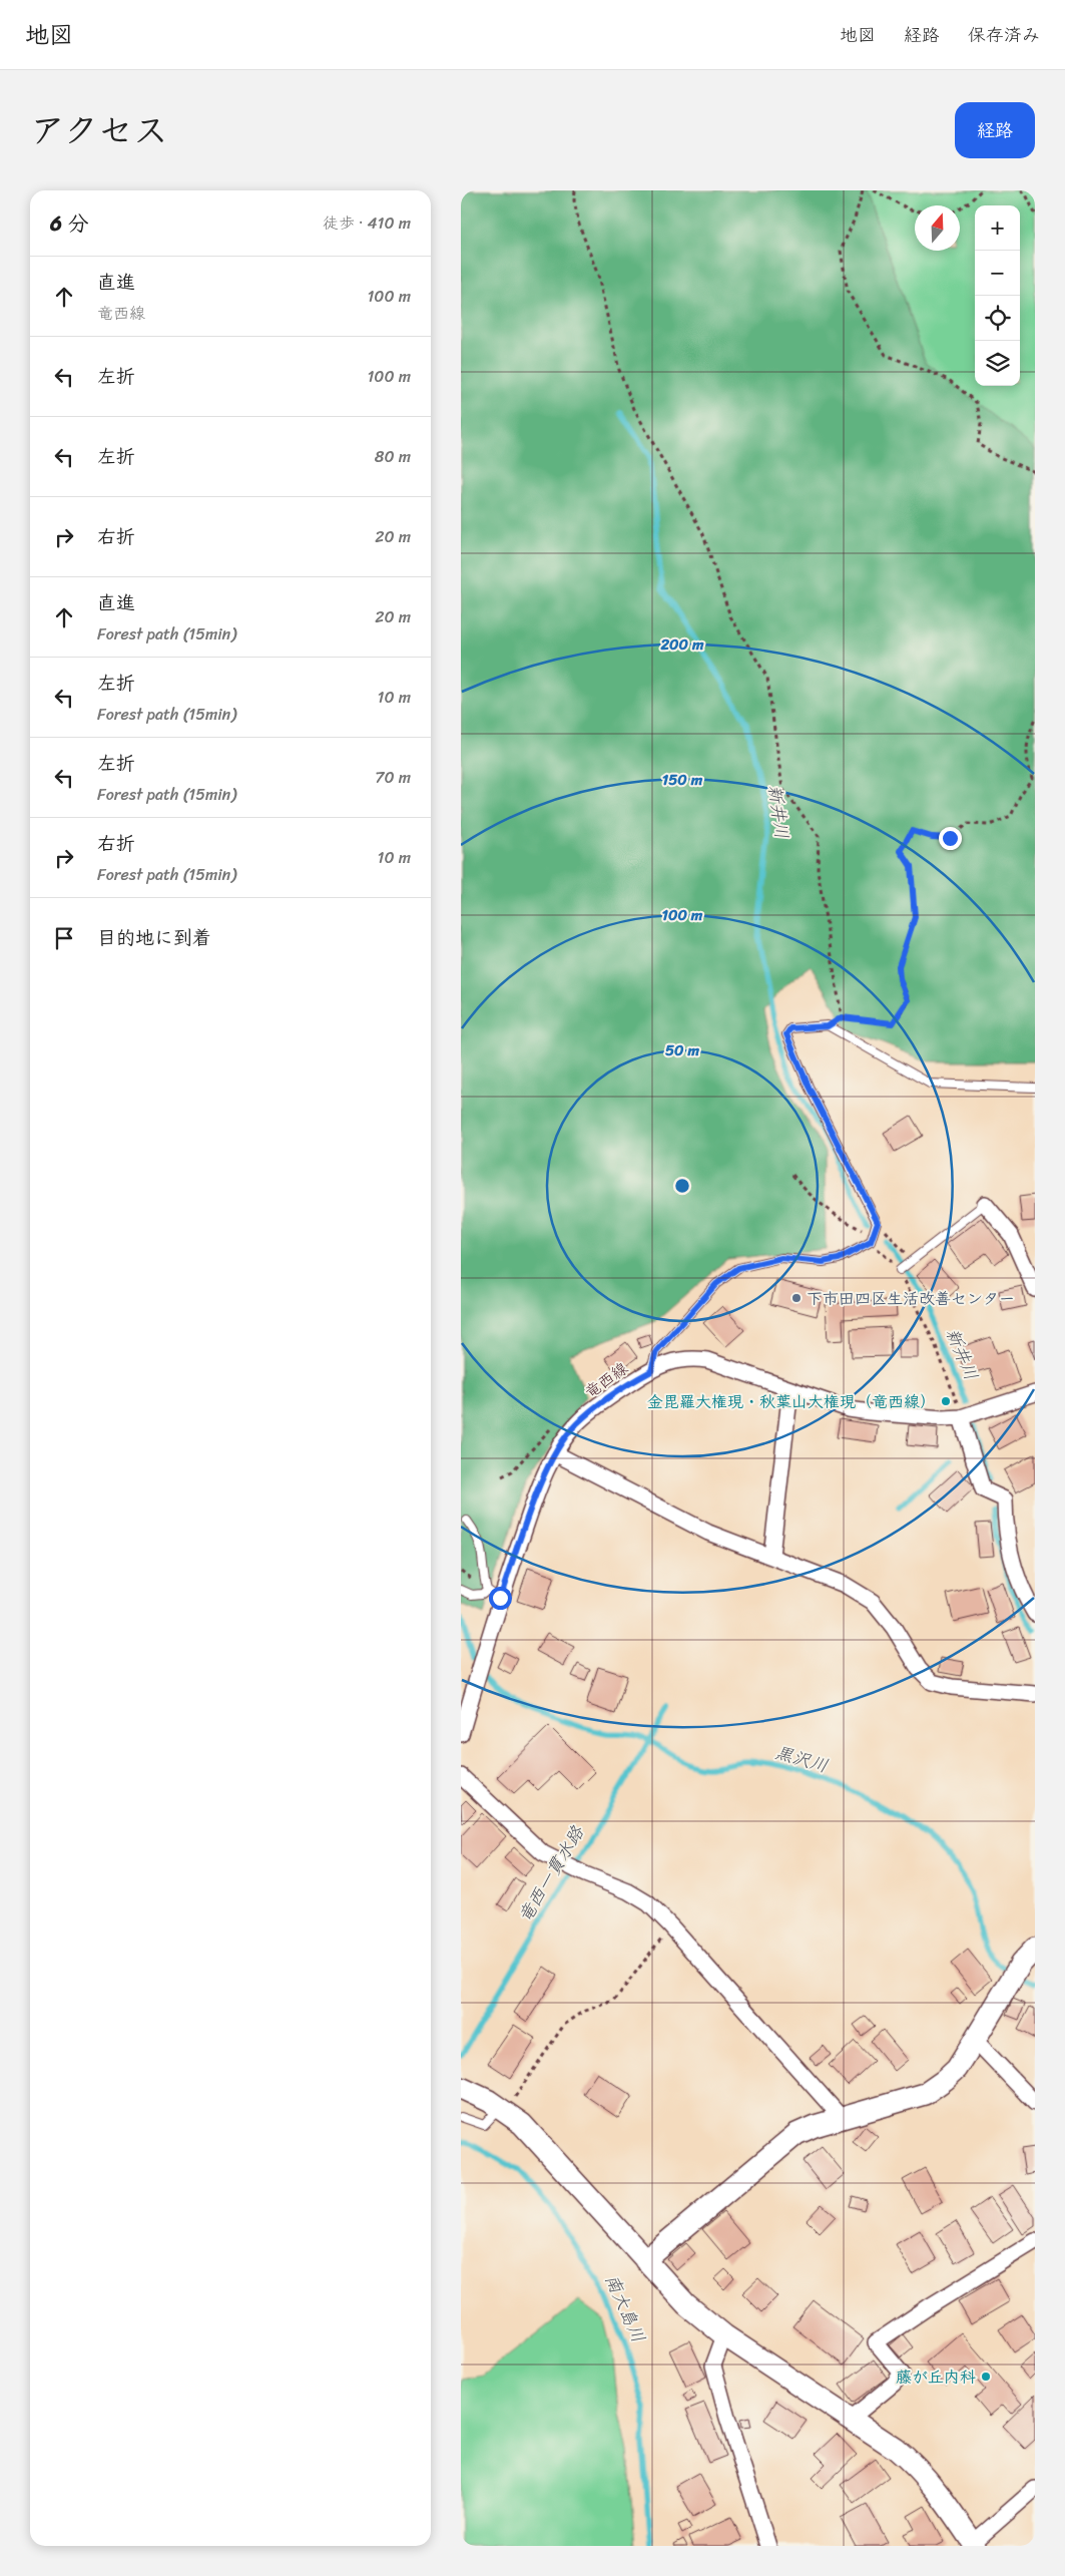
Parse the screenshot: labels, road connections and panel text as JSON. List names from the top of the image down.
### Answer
{
  "streets": {
    "street": ["竜西線"]
  },
  "water": [
    "新井川",
    "黒沢川",
    "竜西一貫水路",
    "南大島川"
  ],
  "places": ["下市田四区生活改善センター", "金毘羅大権現・秋葉山大権現（竜西線）", "藤が丘内科"],
  "north": "top",
  "page": {
    "header": "地図",
    "nav": ["地図", "経路", "保存済み"],
    "title": "アクセス",
    "buttons": "経路",
    "heading": ["6 分", "徒歩 · 410 m"],
    "map_buttons": ["+", "−"],
    "list": [
      ["直進", "竜西線", "100 m"],
      ["左折", "100 m"],
      ["左折", "80 m"],
      ["右折", "20 m"],
      ["直進", "Forest path (15min)", "20 m"],
      ["左折", "Forest path (15min)", "10 m"],
      ["左折", "Forest path (15min)", "70 m"],
      ["右折", "Forest path (15min)", "10 m"],
      "目的地に到着"
    ]
  },
  "rings": [
    "200 m",
    "150 m",
    "100 m",
    "50 m"
  ]
}
